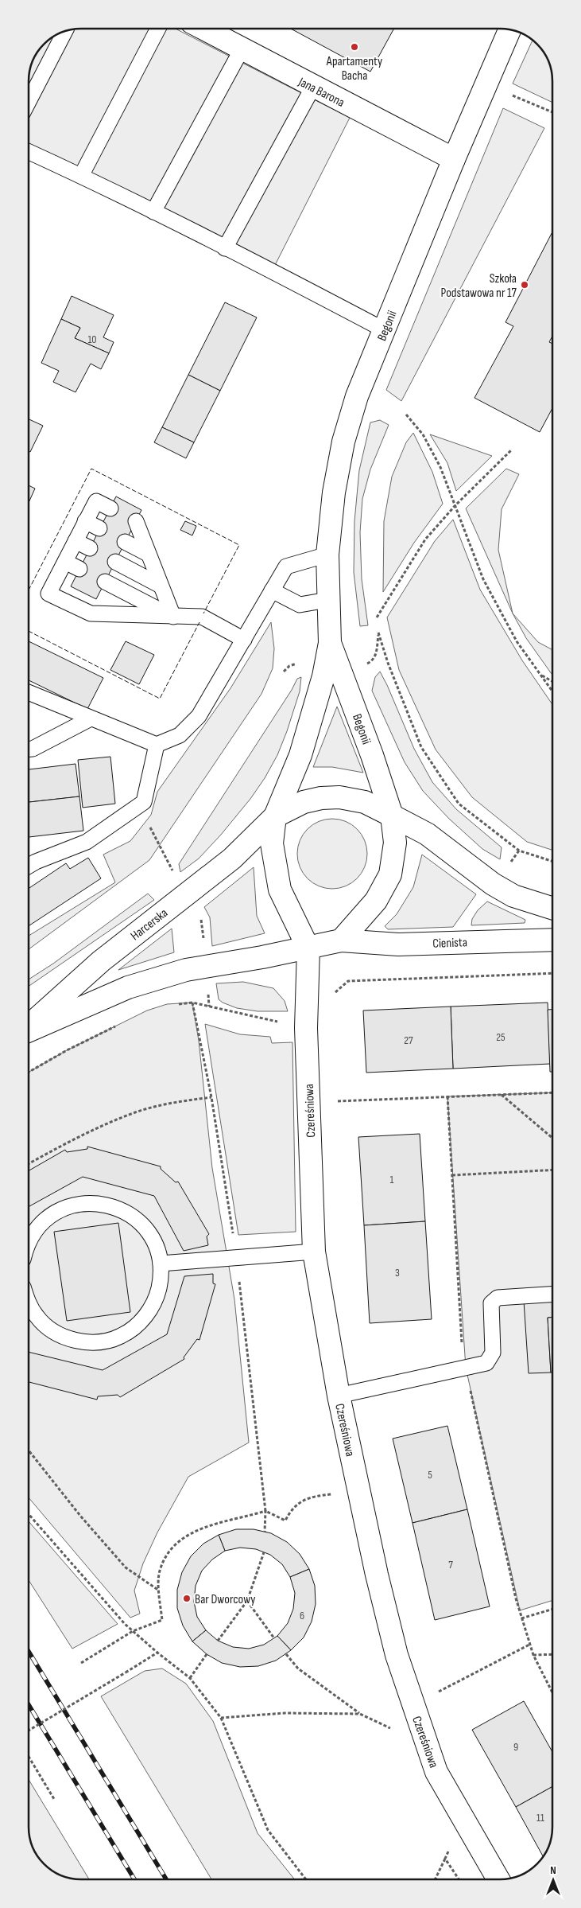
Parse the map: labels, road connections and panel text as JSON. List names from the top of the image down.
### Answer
{
  "streets": {
    "street": [
      "Jana Barona",
      "Begonii",
      "Harcerska",
      "Cienista",
      "Czereśniowa"
    ]
  },
  "crossings": [
    ["Jana Barona", "Begonii"],
    ["Begonii", "Harcerska"],
    ["Begonii", "Cienista"],
    ["Begonii", "Czereśniowa"],
    ["Harcerska", "Cienista"],
    ["Harcerska", "Czereśniowa"],
    ["Cienista", "Czereśniowa"]
  ],
  "places": ["Apartamenty Bacha", "Szkoła Podstawowa nr 17", "Bar Dworcowy"],
  "house_numbers": [
    "10",
    "25",
    "27",
    "1",
    "3",
    "5",
    "7",
    "6",
    "9",
    "11"
  ],
  "north": "top"
}
